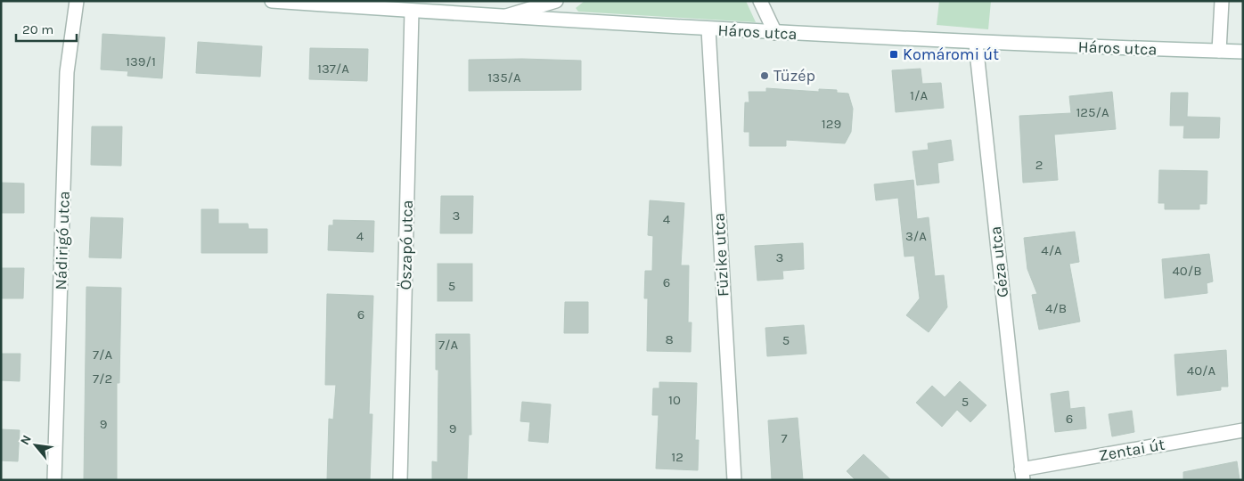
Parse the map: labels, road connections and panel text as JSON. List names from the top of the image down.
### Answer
{
  "streets": {
    "street": [
      "Háros utca",
      "Nádirigó utca",
      "Őszapó utca",
      "Füzike utca",
      "Géza utca",
      "Zentai út"
    ]
  },
  "crossings": [
    ["Háros utca", "Őszapó utca"],
    ["Háros utca", "Füzike utca"],
    ["Háros utca", "Géza utca"],
    ["Géza utca", "Zentai út"]
  ],
  "places": {
    "transit": ["Komáromi út"],
    "other": ["Tüzép"]
  },
  "house_numbers": [
    "139/1",
    "137/A",
    "135/A",
    "1/A",
    "125/A",
    "129",
    "2",
    "3",
    "4",
    "4",
    "3/A",
    "4/A",
    "3",
    "40/B",
    "6",
    "5",
    "4/B",
    "6",
    "8",
    "5",
    "7/A",
    "7/A",
    "40/A",
    "7/2",
    "10",
    "5",
    "6",
    "9",
    "9",
    "7",
    "12"
  ],
  "scale_bar": "20 m",
  "north": "top left"
}
